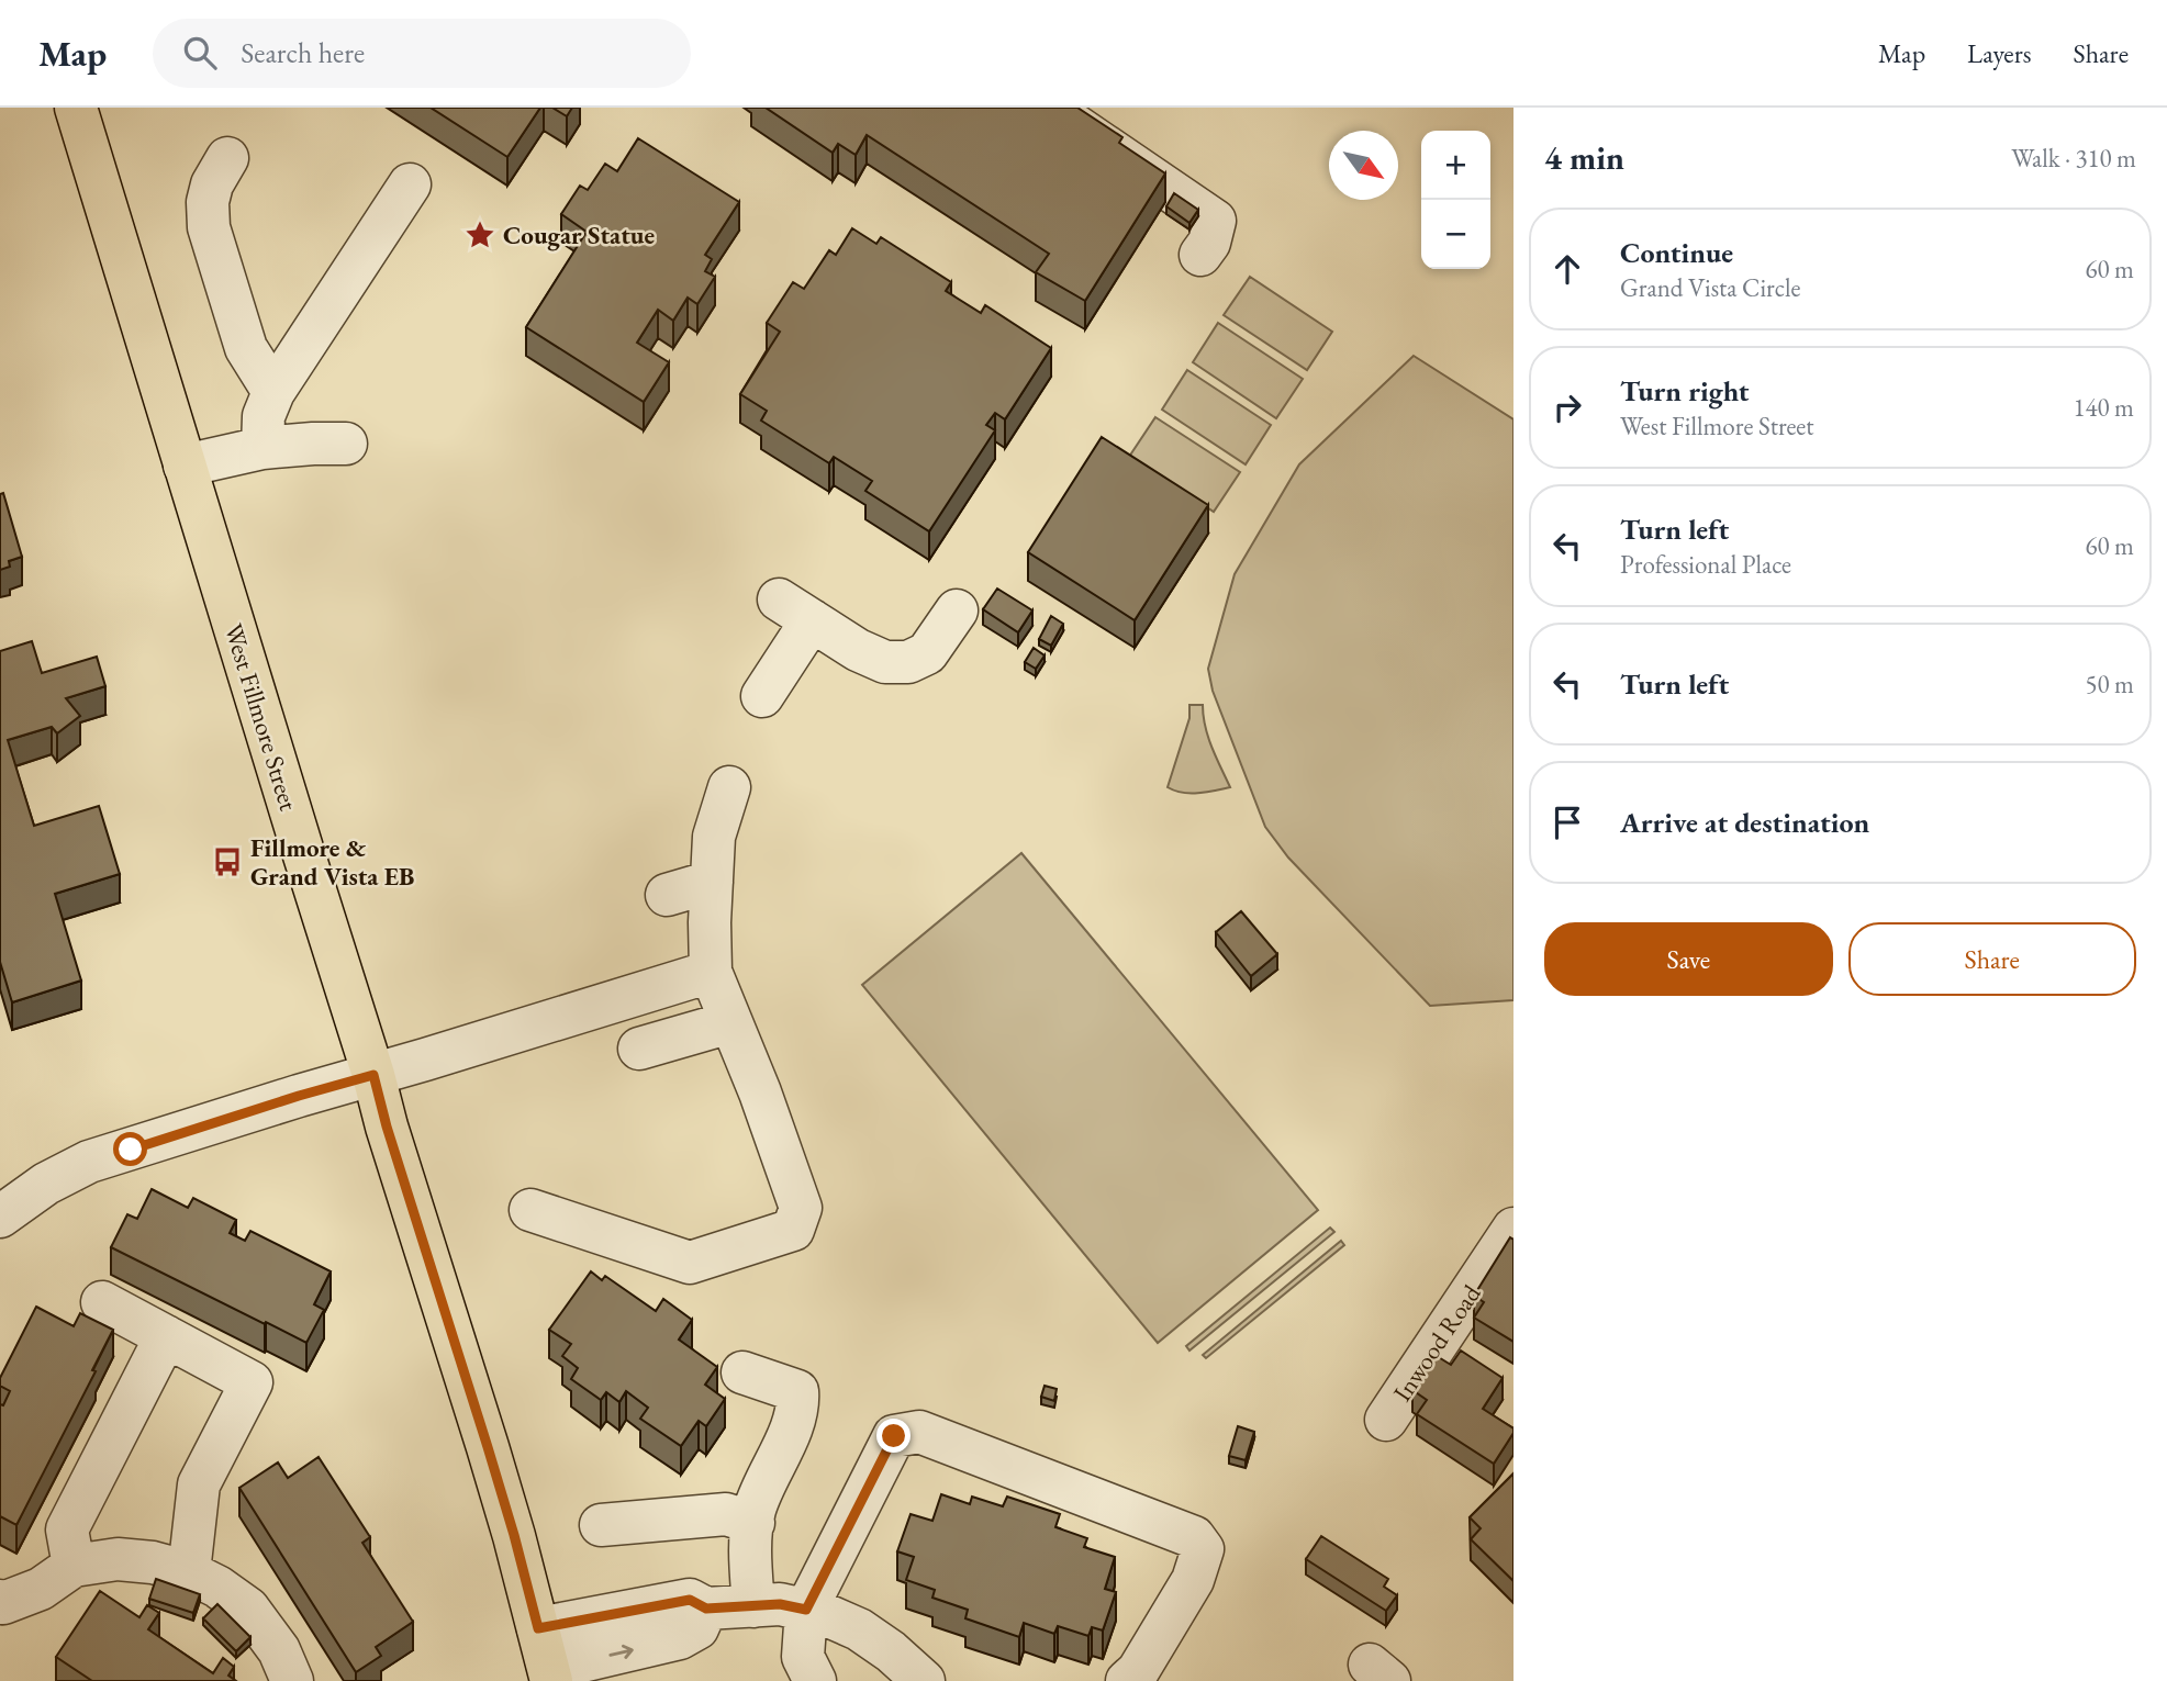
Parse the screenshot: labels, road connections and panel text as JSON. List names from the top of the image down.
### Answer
{
  "streets": {
    "main road": ["West Fillmore Street"],
    "street": ["Inwood Road"]
  },
  "places": {
    "place": ["Cougar Statue"],
    "bus stop": ["Fillmore & Grand Vista EB"]
  },
  "north": "bottom right",
  "page": {
    "header": "Map",
    "search": "Search here",
    "nav": ["Map", "Layers", "Share"],
    "heading": ["4 min", "Walk · 310 m"],
    "map_buttons": ["+", "−"],
    "list": [
      ["Continue", "Grand Vista Circle", "60 m"],
      ["Turn right", "West Fillmore Street", "140 m"],
      ["Turn left", "Professional Place", "60 m"],
      ["Turn left", "50 m"],
      "Arrive at destination"
    ],
    "buttons": ["Save", "Share"]
  }
}
